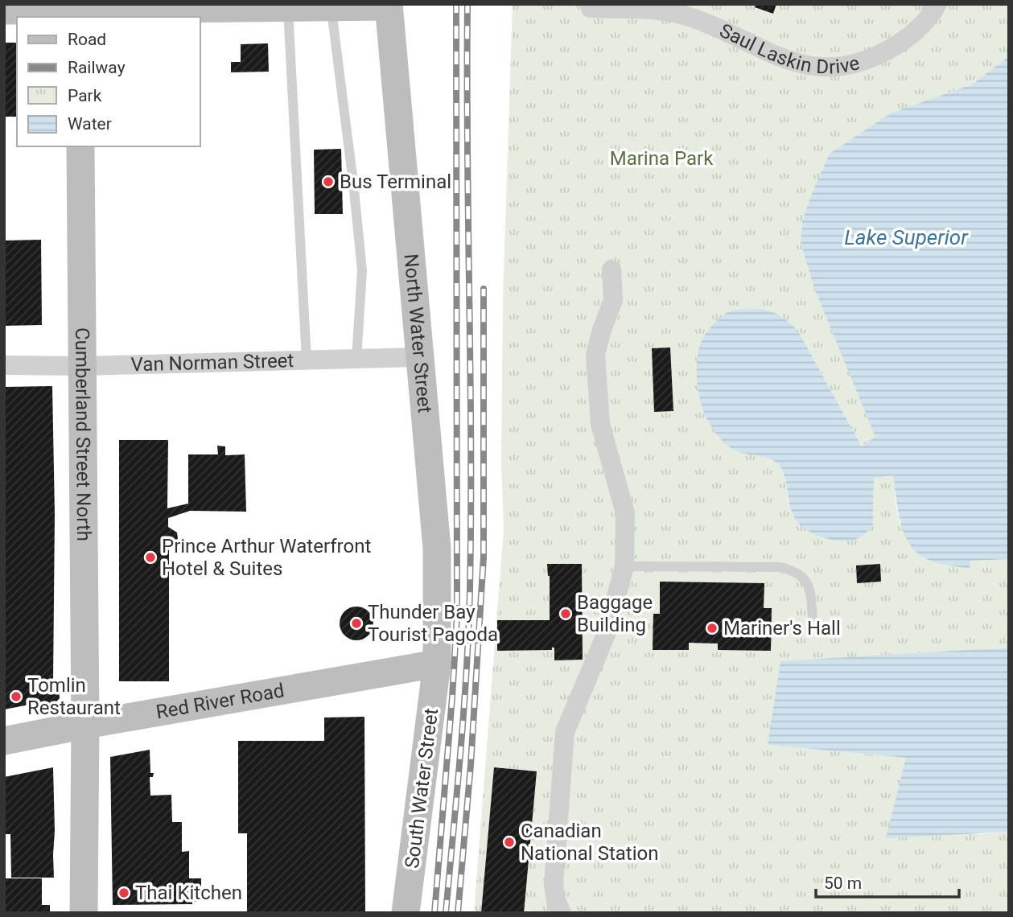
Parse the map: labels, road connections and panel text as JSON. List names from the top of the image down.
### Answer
{
  "streets": {
    "main road": [
      "North Water Street",
      "Cumberland Street North",
      "Red River Road",
      "South Water Street"
    ],
    "street": ["Saul Laskin Drive", "Van Norman Street"]
  },
  "crossings": [
    ["North Water Street", "Van Norman Street"],
    ["North Water Street", "Red River Road"],
    ["North Water Street", "South Water Street"],
    ["Van Norman Street", "Cumberland Street North"],
    ["Cumberland Street North", "Red River Road"],
    ["Red River Road", "South Water Street"]
  ],
  "water": ["Lake Superior"],
  "parks": ["Marina Park"],
  "places": [
    "Bus Terminal",
    "Prince Arthur Waterfront Hotel & Suites",
    "Baggage Building",
    "Thunder Bay Tourist Pagoda",
    "Mariner's Hall",
    "Tomlin Restaurant",
    "Canadian National Station",
    "Thai Kitchen"
  ],
  "legend": [
    "Road",
    "Railway",
    "Park",
    "Water"
  ],
  "scale_bar": "50 m"
}
